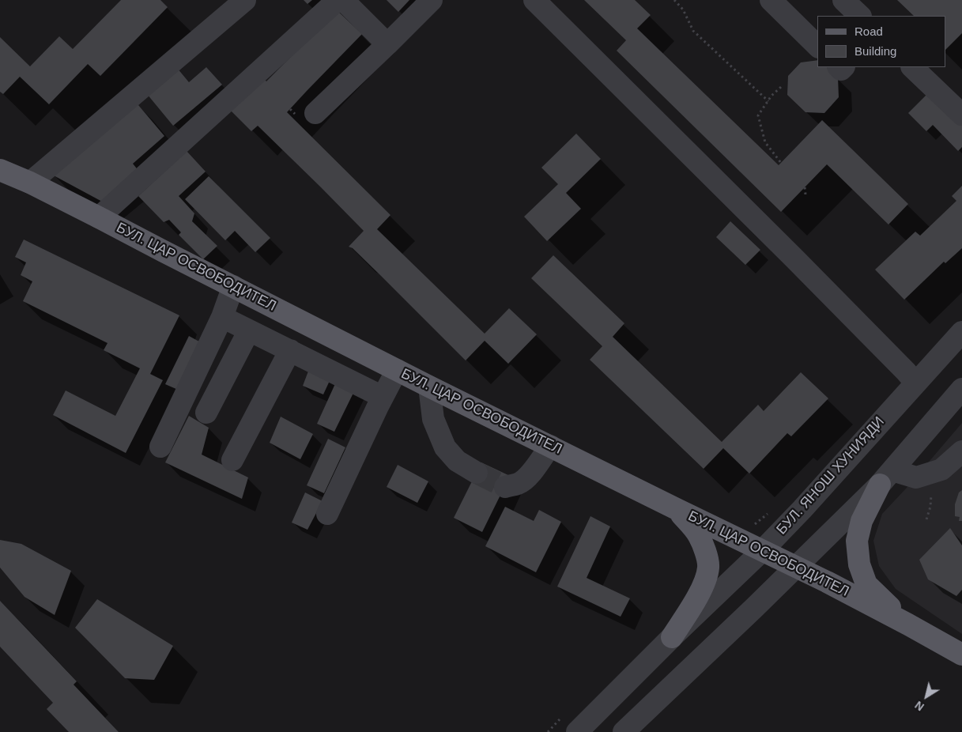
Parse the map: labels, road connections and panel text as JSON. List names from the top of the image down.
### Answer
{
  "streets": {
    "main road": ["БУЛ. ЦАР ОСВОБОДИТЕЛ"],
    "street": ["БУЛ. ЯНОШ ХУНИЯДИ"]
  },
  "crossings": [
    ["БУЛ. ЦАР ОСВОБОДИТЕЛ", "БУЛ. ЯНОШ ХУНИЯДИ"]
  ],
  "legend": ["Road", "Building"],
  "north": "bottom left"
}
